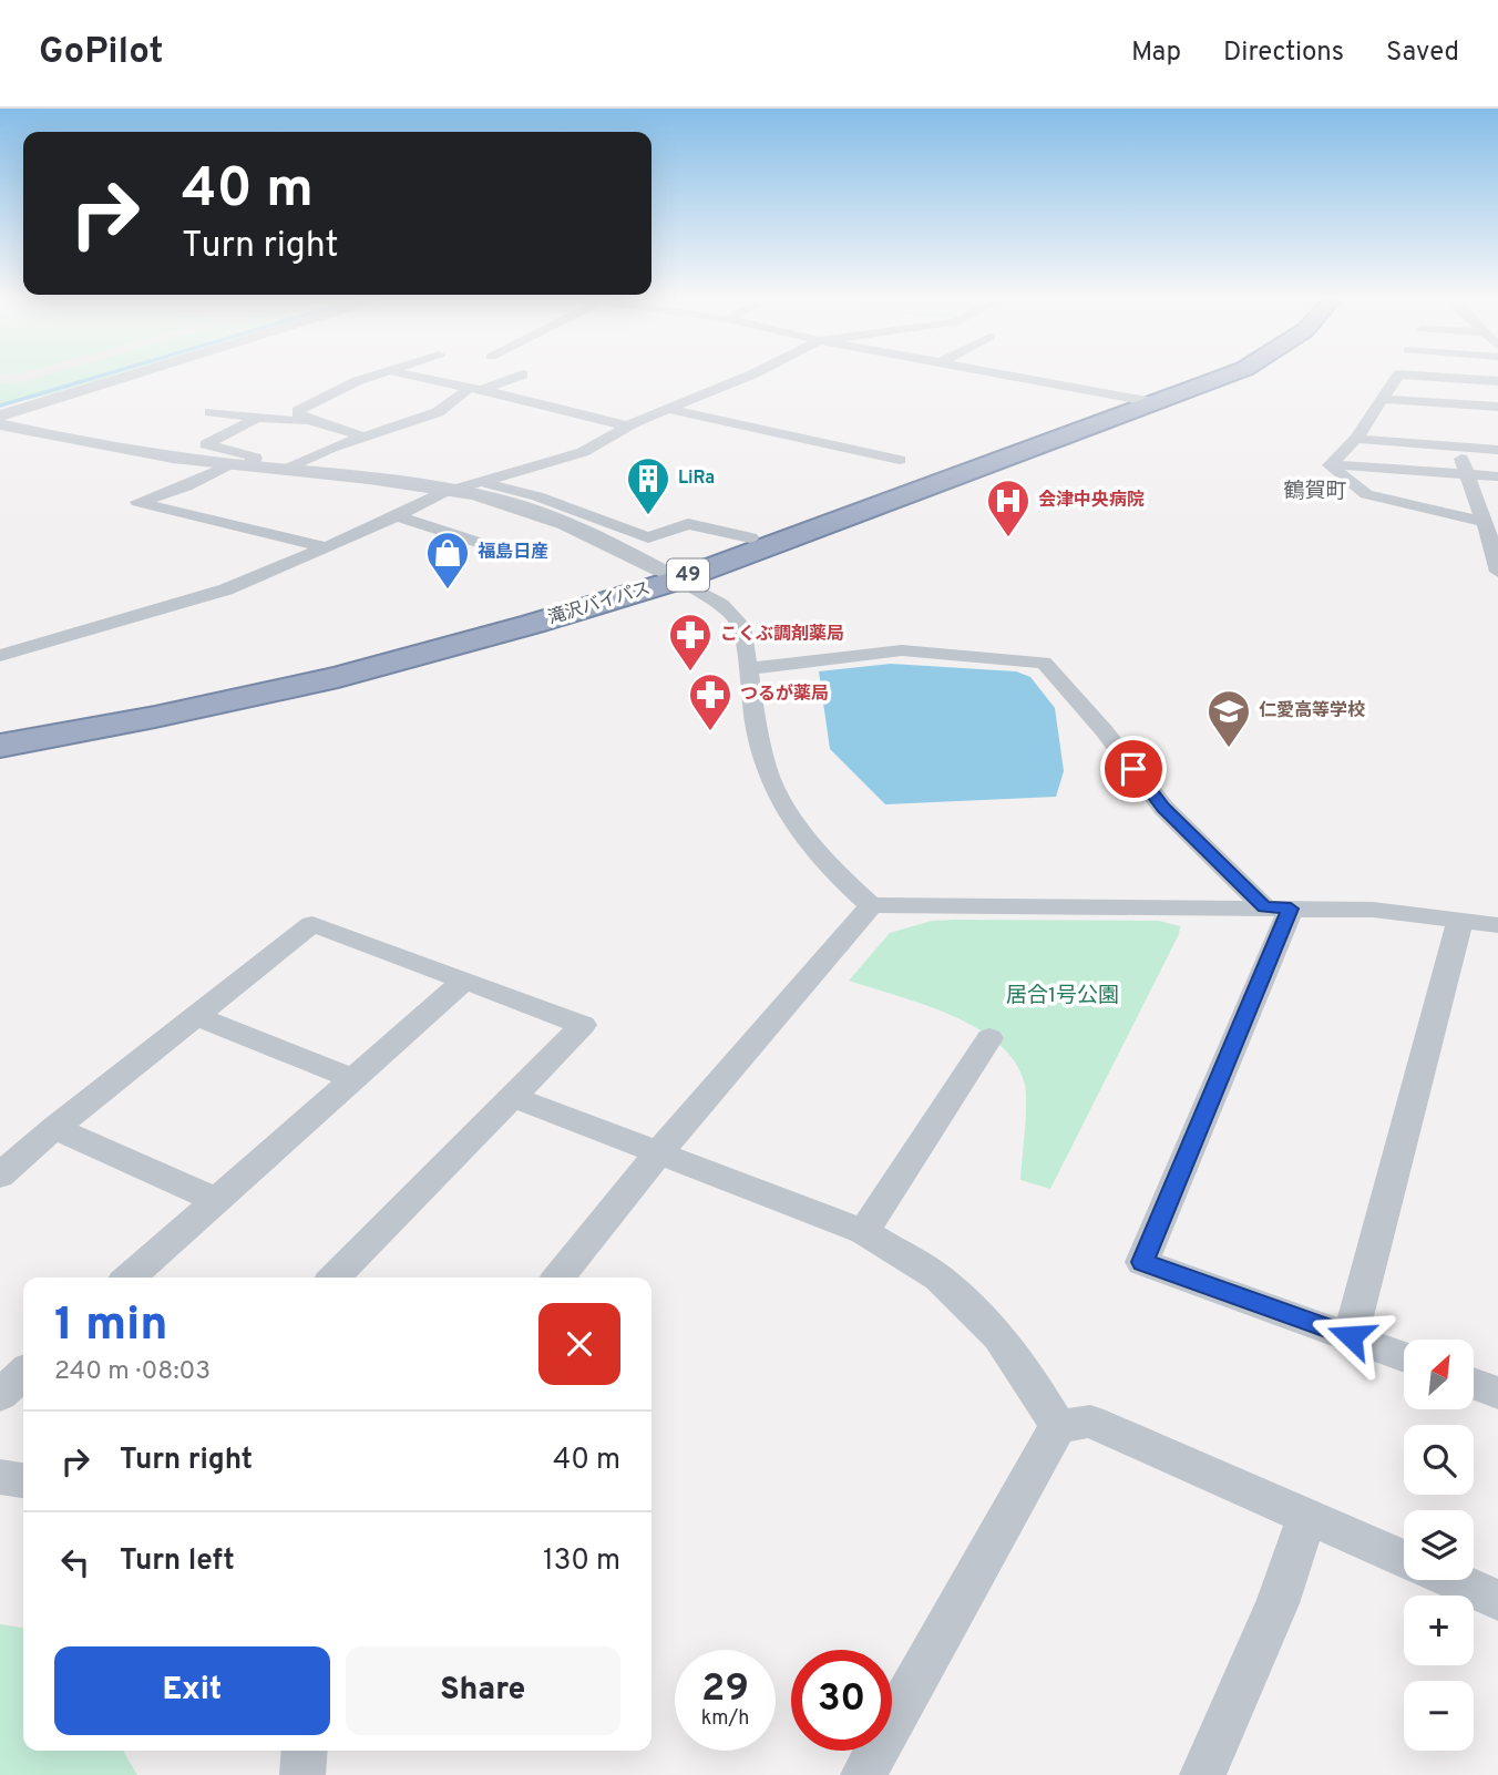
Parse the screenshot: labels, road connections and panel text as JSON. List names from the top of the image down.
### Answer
{
  "streets": {
    "highway": ["49", "滝沢バイパス"]
  },
  "districts": ["鶴賀町"],
  "parks": ["居合1号公園"],
  "places": {
    "building": ["LiRa"],
    "hospital": ["会津中央病院"],
    "shop": ["福島日産"],
    "pharmacy": ["こくぶ調剤薬局", "つるが薬局"],
    "school or university": ["仁愛高等学校"]
  },
  "north": "top right",
  "page": {
    "header": "GoPilot",
    "nav": ["Map", "Directions", "Saved"],
    "turn": ["40 m", "Turn right"],
    "heading": ["1 min", "240 m · 08:03"],
    "map_buttons": ["+", "−"],
    "list": [
      {
        "name": "Turn right",
        "value": "40 m"
      },
      {
        "name": "Turn left",
        "value": "130 m"
      }
    ],
    "buttons": ["Exit", "Share"],
    "speed": "29 km/h",
    "limit": "30"
  }
}
